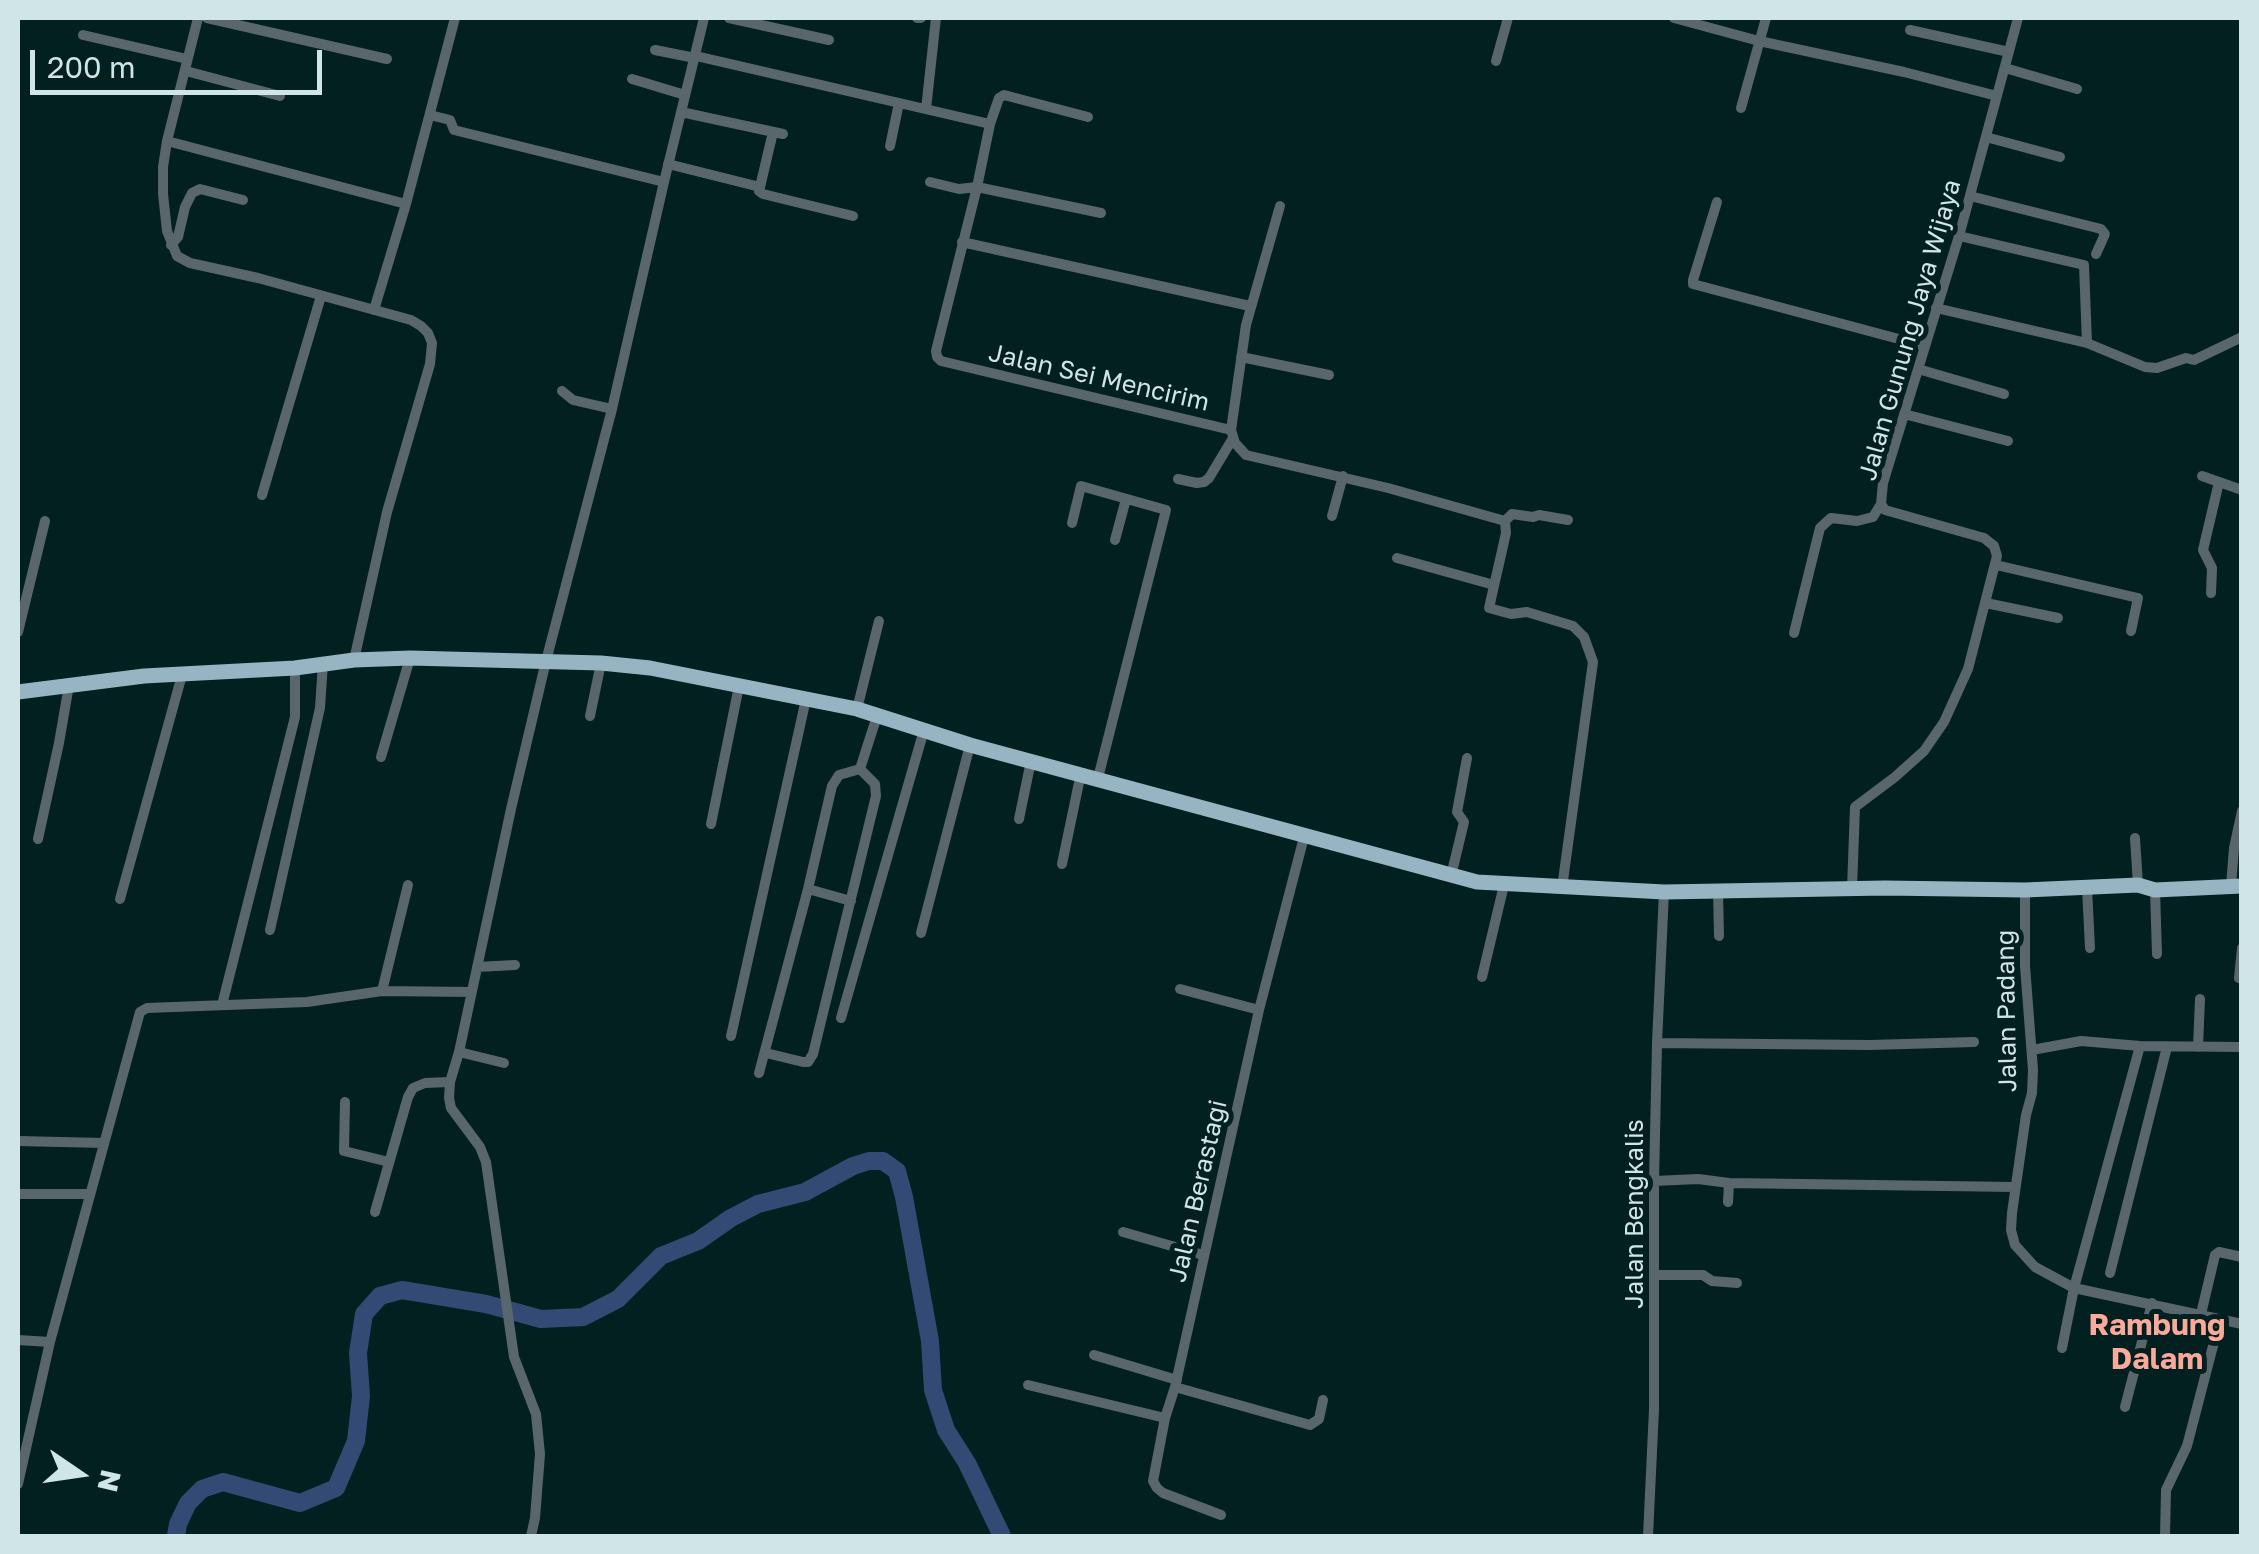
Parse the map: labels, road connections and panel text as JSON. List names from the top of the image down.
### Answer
{
  "streets": {
    "street": [
      "Jalan Gunung Jaya Wijaya",
      "Jalan Sei Mencirim",
      "Jalan Padang",
      "Jalan Berastagi",
      "Jalan Bengkalis"
    ]
  },
  "districts": ["Rambung Dalam"],
  "scale_bar": "200 m",
  "north": "right"
}
